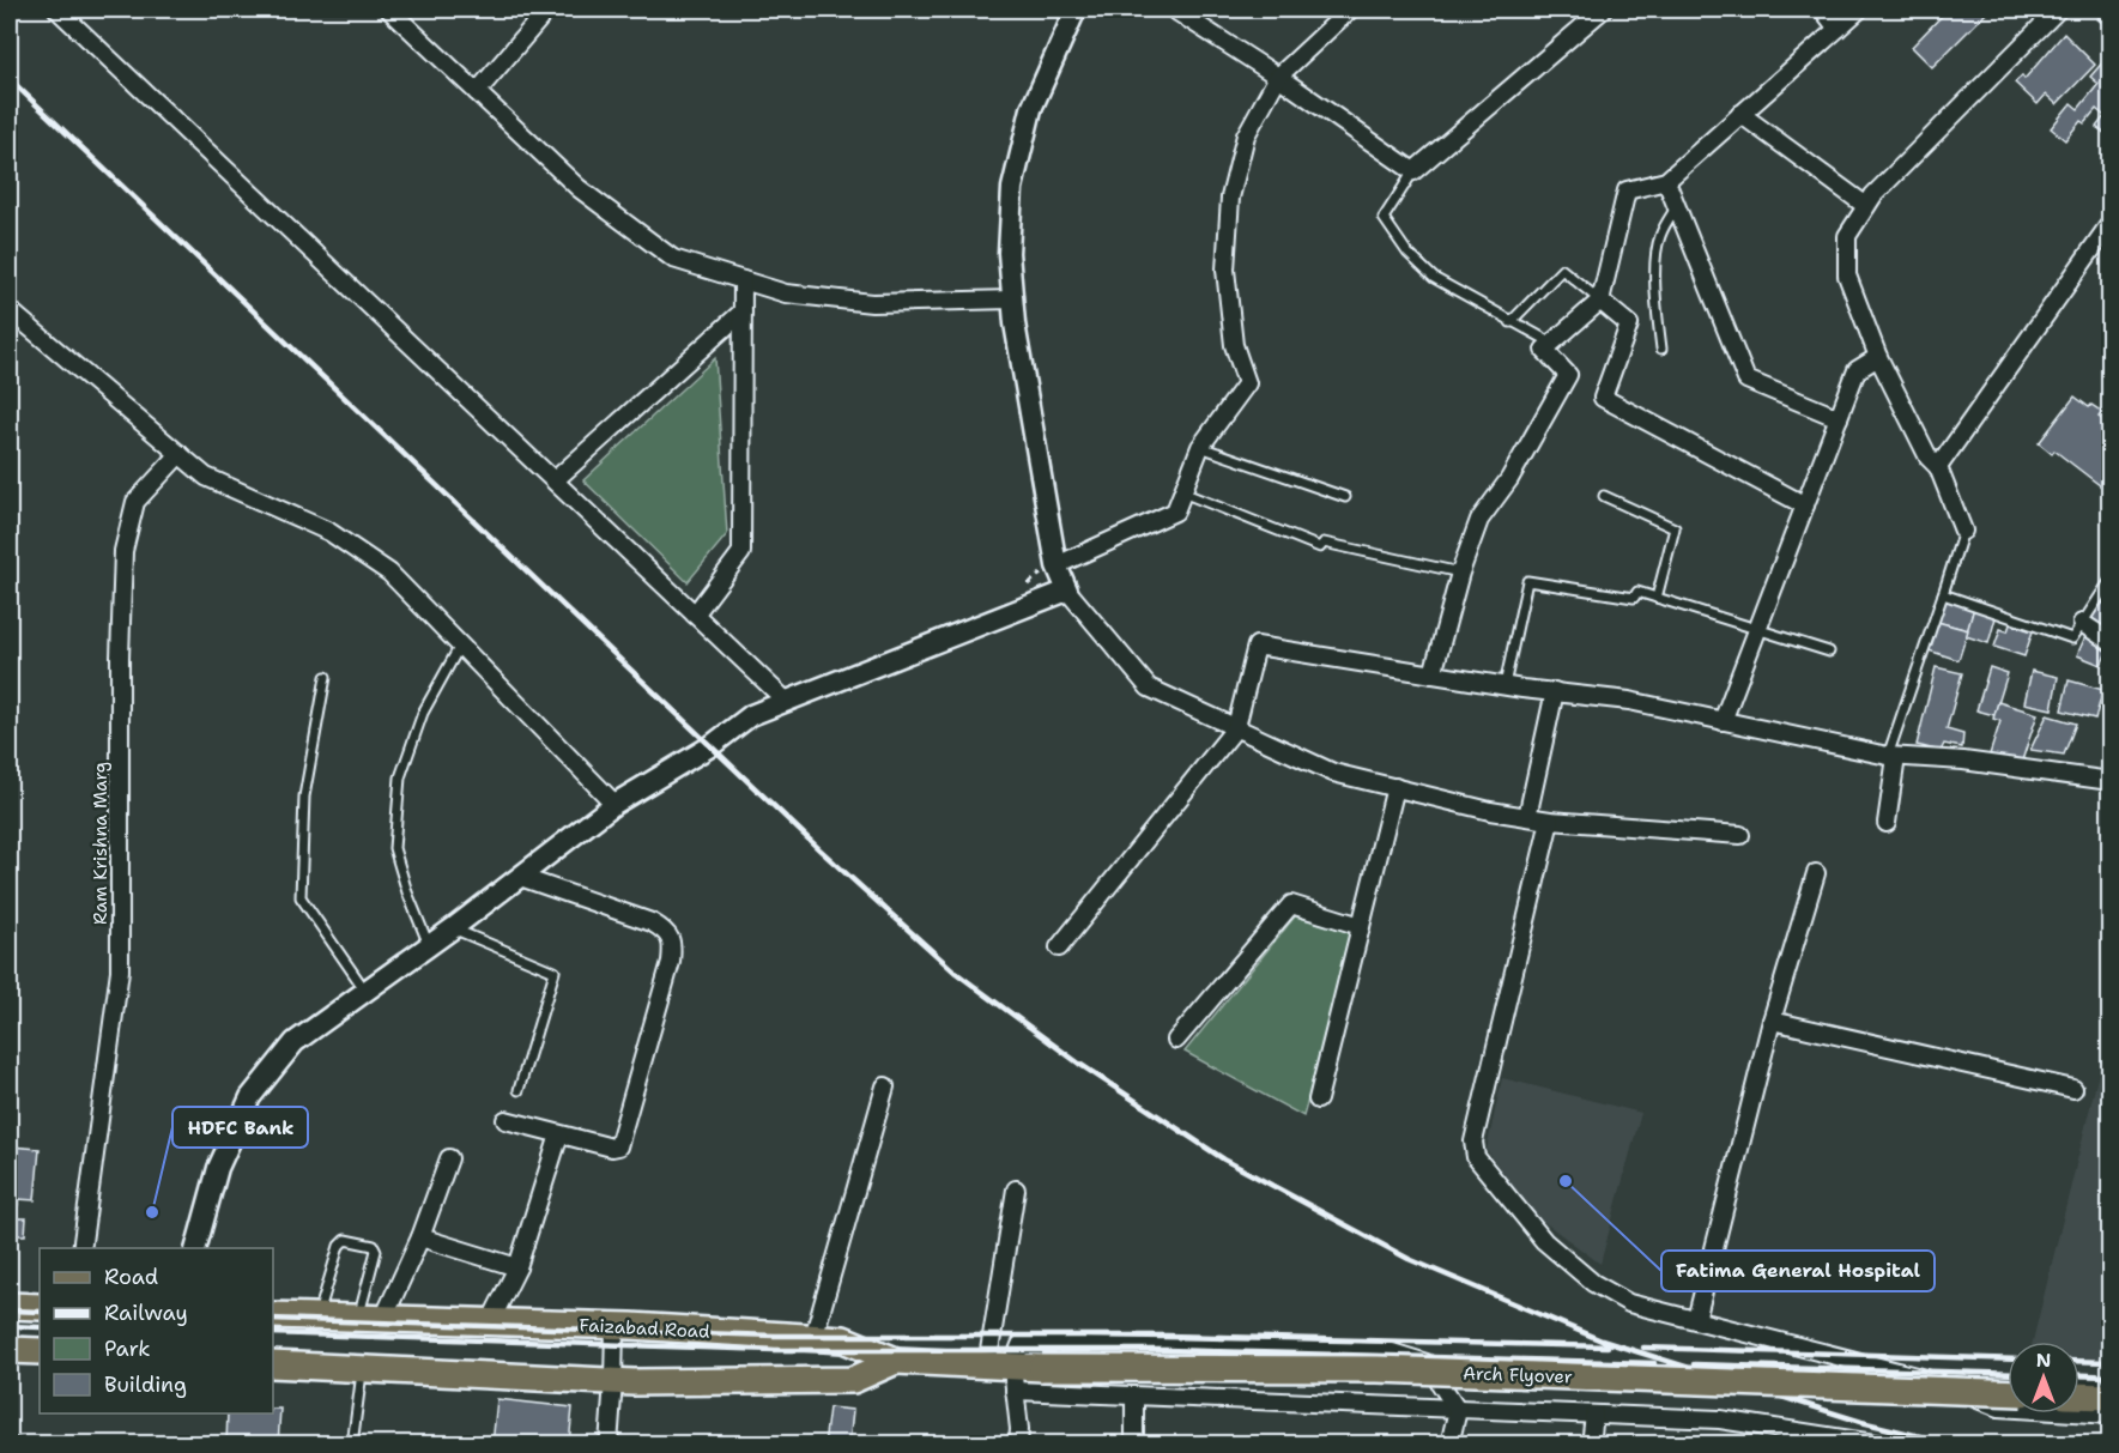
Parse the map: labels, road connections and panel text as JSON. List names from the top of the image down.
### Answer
{
  "streets": {
    "main road": ["Faizabad Road", "Arch Flyover"],
    "street": ["Ram Krishna Marg"]
  },
  "crossings": [
    ["Faizabad Road", "Arch Flyover"]
  ],
  "places": ["Fatima General Hospital", "HDFC Bank"],
  "legend": [
    "Road",
    "Railway",
    "Park",
    "Building"
  ],
  "north": "top"
}
